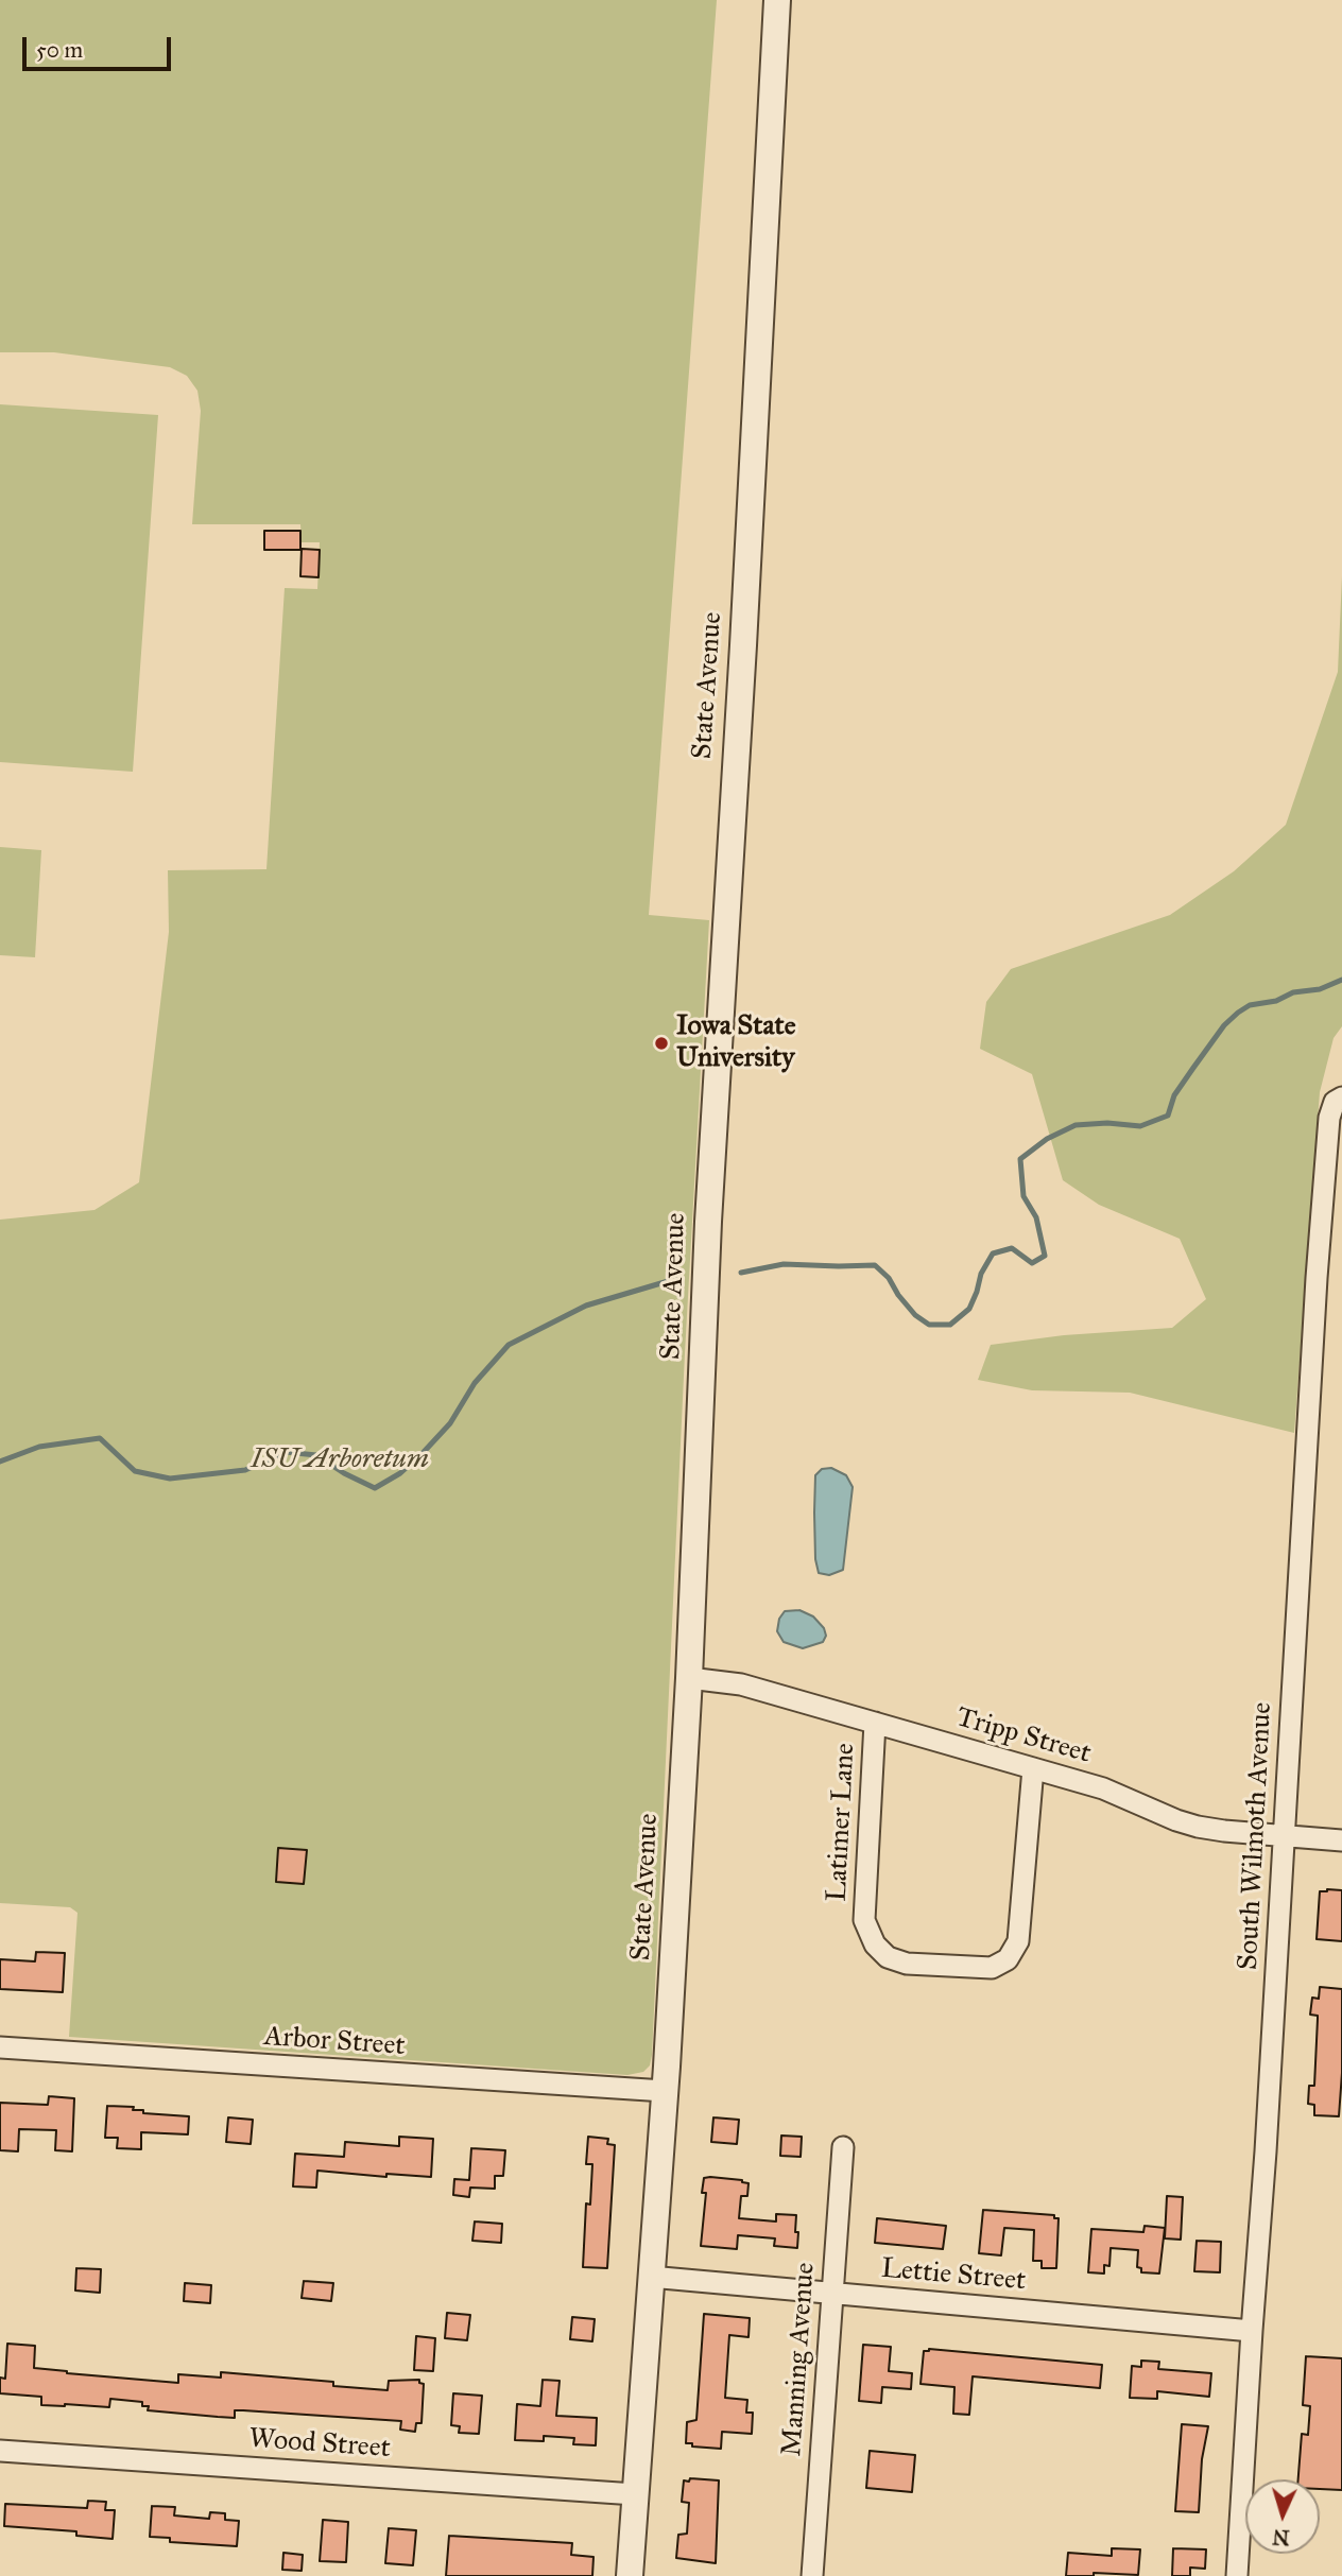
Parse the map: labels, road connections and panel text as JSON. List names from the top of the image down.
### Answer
{
  "streets": {
    "street": [
      "State Avenue",
      "Tripp Street",
      "Latimer Lane",
      "South Wilmoth Avenue",
      "Arbor Street",
      "Lettie Street",
      "Manning Avenue",
      "Wood Street"
    ]
  },
  "crossings": [
    ["State Avenue", "Tripp Street"],
    ["State Avenue", "Arbor Street"],
    ["State Avenue", "Lettie Street"],
    ["State Avenue", "Wood Street"],
    ["Tripp Street", "Latimer Lane"],
    ["Tripp Street", "South Wilmoth Avenue"],
    ["South Wilmoth Avenue", "Lettie Street"],
    ["Lettie Street", "Manning Avenue"]
  ],
  "parks": ["ISU Arboretum"],
  "places": ["Iowa State University"],
  "scale_bar": "50 m",
  "north": "bottom"
}
